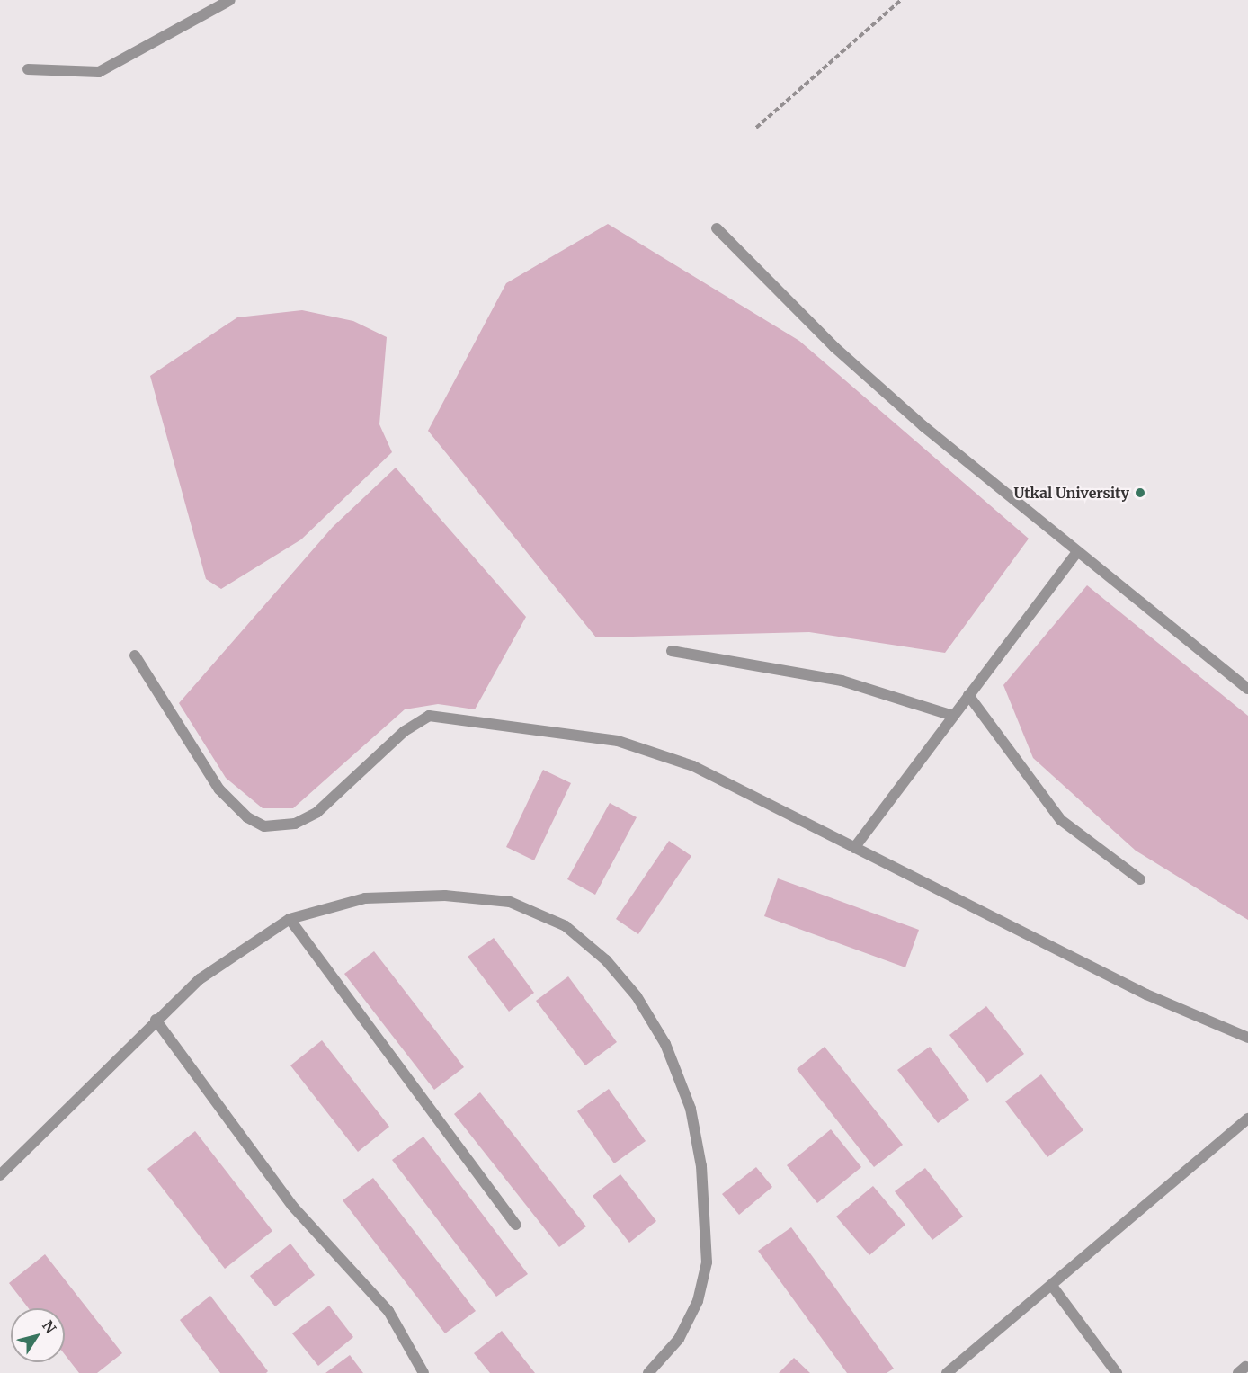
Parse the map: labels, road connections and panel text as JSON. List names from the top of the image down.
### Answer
{
  "places": ["Utkal University"],
  "north": "top right"
}
